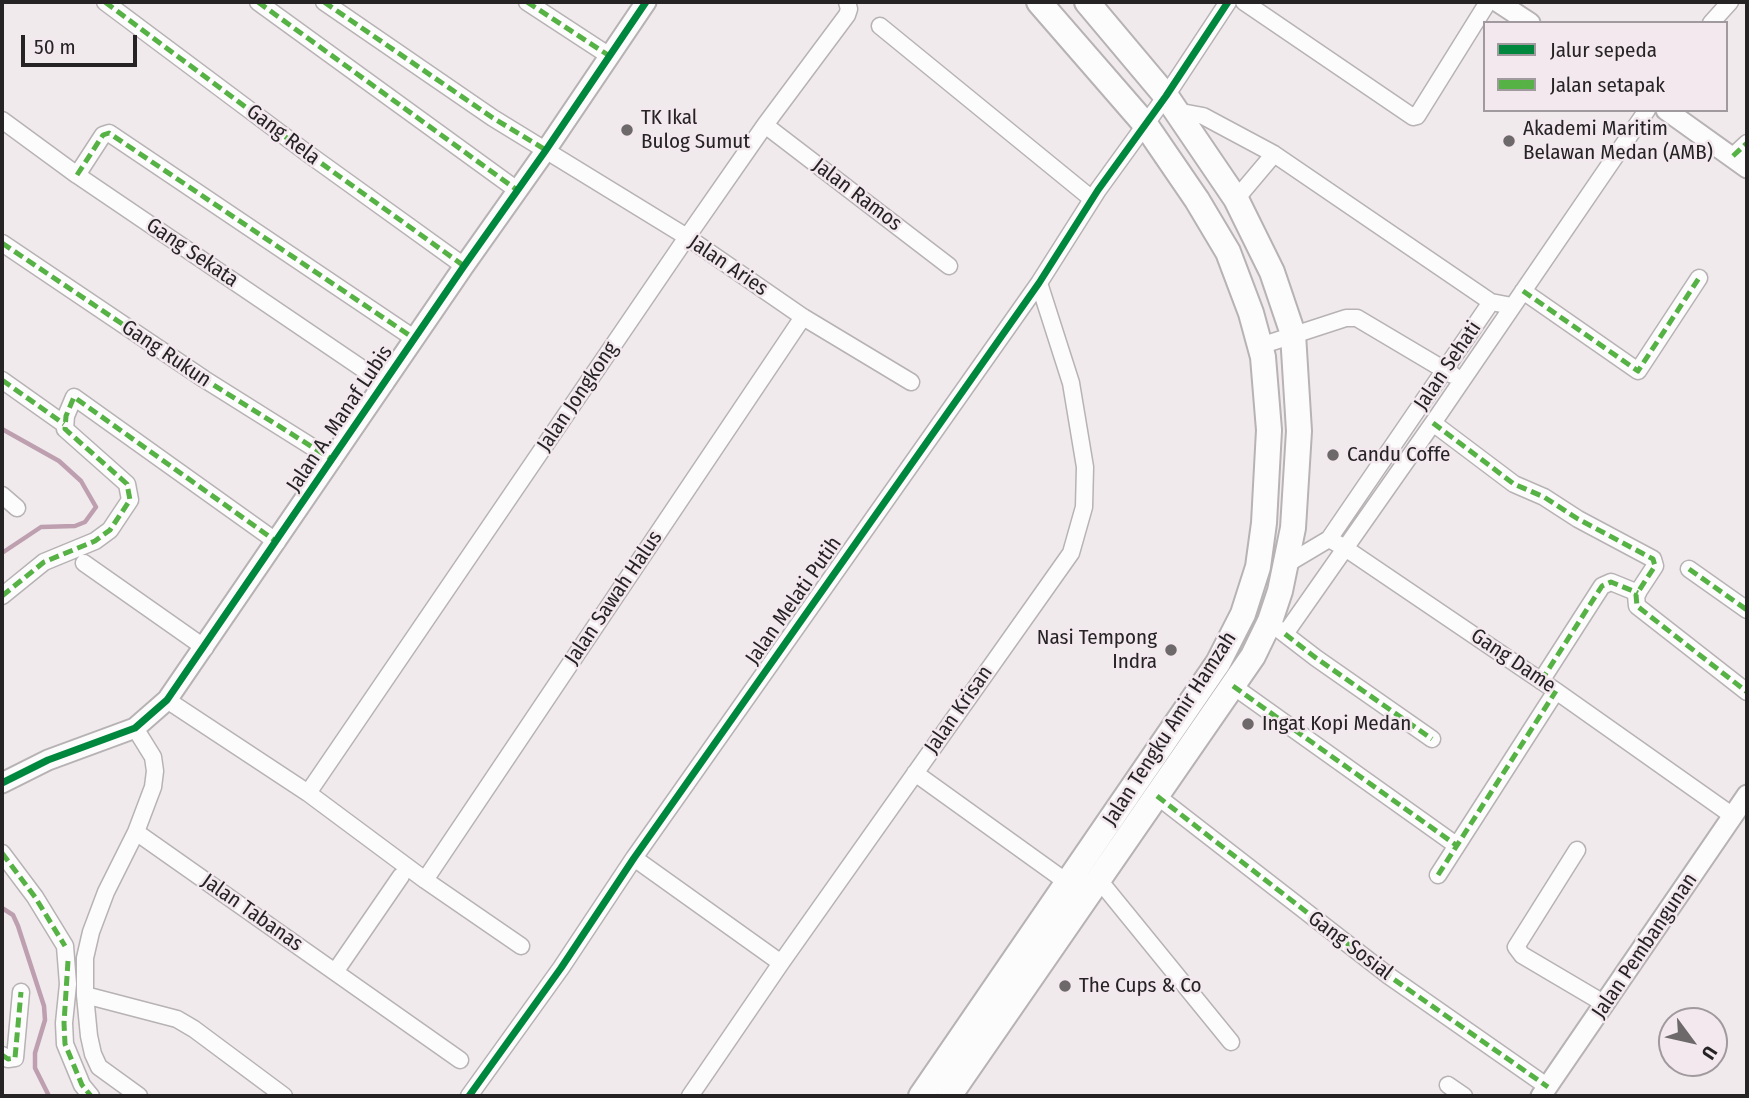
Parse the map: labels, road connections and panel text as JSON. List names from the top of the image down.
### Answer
{
  "streets": {
    "main road": ["Jalan Tengku Amir Hamzah"],
    "street": [
      "Gang Rela",
      "Jalan Ramos",
      "Gang Sekata",
      "Jalan Aries",
      "Gang Rukun",
      "Jalan Sehati",
      "Jalan Jongkong",
      "Jalan A. Manaf Lubis",
      "Jalan Sawah Halus",
      "Jalan Melati Putih",
      "Gang Dame",
      "Jalan Krisan",
      "Jalan Tabanas",
      "Gang Sosial",
      "Jalan Pembangunan"
    ]
  },
  "crossings": [
    ["Gang Rela", "Jalan A. Manaf Lubis"],
    ["Jalan Ramos", "Jalan Jongkong"],
    ["Gang Sekata", "Jalan A. Manaf Lubis"],
    ["Jalan Aries", "Jalan Jongkong"],
    ["Jalan Aries", "Jalan A. Manaf Lubis"],
    ["Jalan Aries", "Jalan Sawah Halus"],
    ["Gang Rukun", "Jalan A. Manaf Lubis"],
    ["Jalan Sehati", "Gang Dame"],
    ["Jalan Melati Putih", "Jalan Krisan"],
    ["Jalan Melati Putih", "Jalan Tengku Amir Hamzah"],
    ["Gang Dame", "Jalan Pembangunan"],
    ["Jalan Tengku Amir Hamzah", "Gang Sosial"],
    ["Gang Sosial", "Jalan Pembangunan"]
  ],
  "places": [
    "TK Ikal Bulog Sumut",
    "Akademi Maritim Belawan Medan (AMB)",
    "Candu Coffe",
    "Nasi Tempong Indra",
    "Ingat Kopi Medan",
    "The Cups & Co"
  ],
  "legend": ["Jalur sepeda", "Jalan setapak"],
  "scale_bar": "50 m",
  "north": "bottom right"
}
